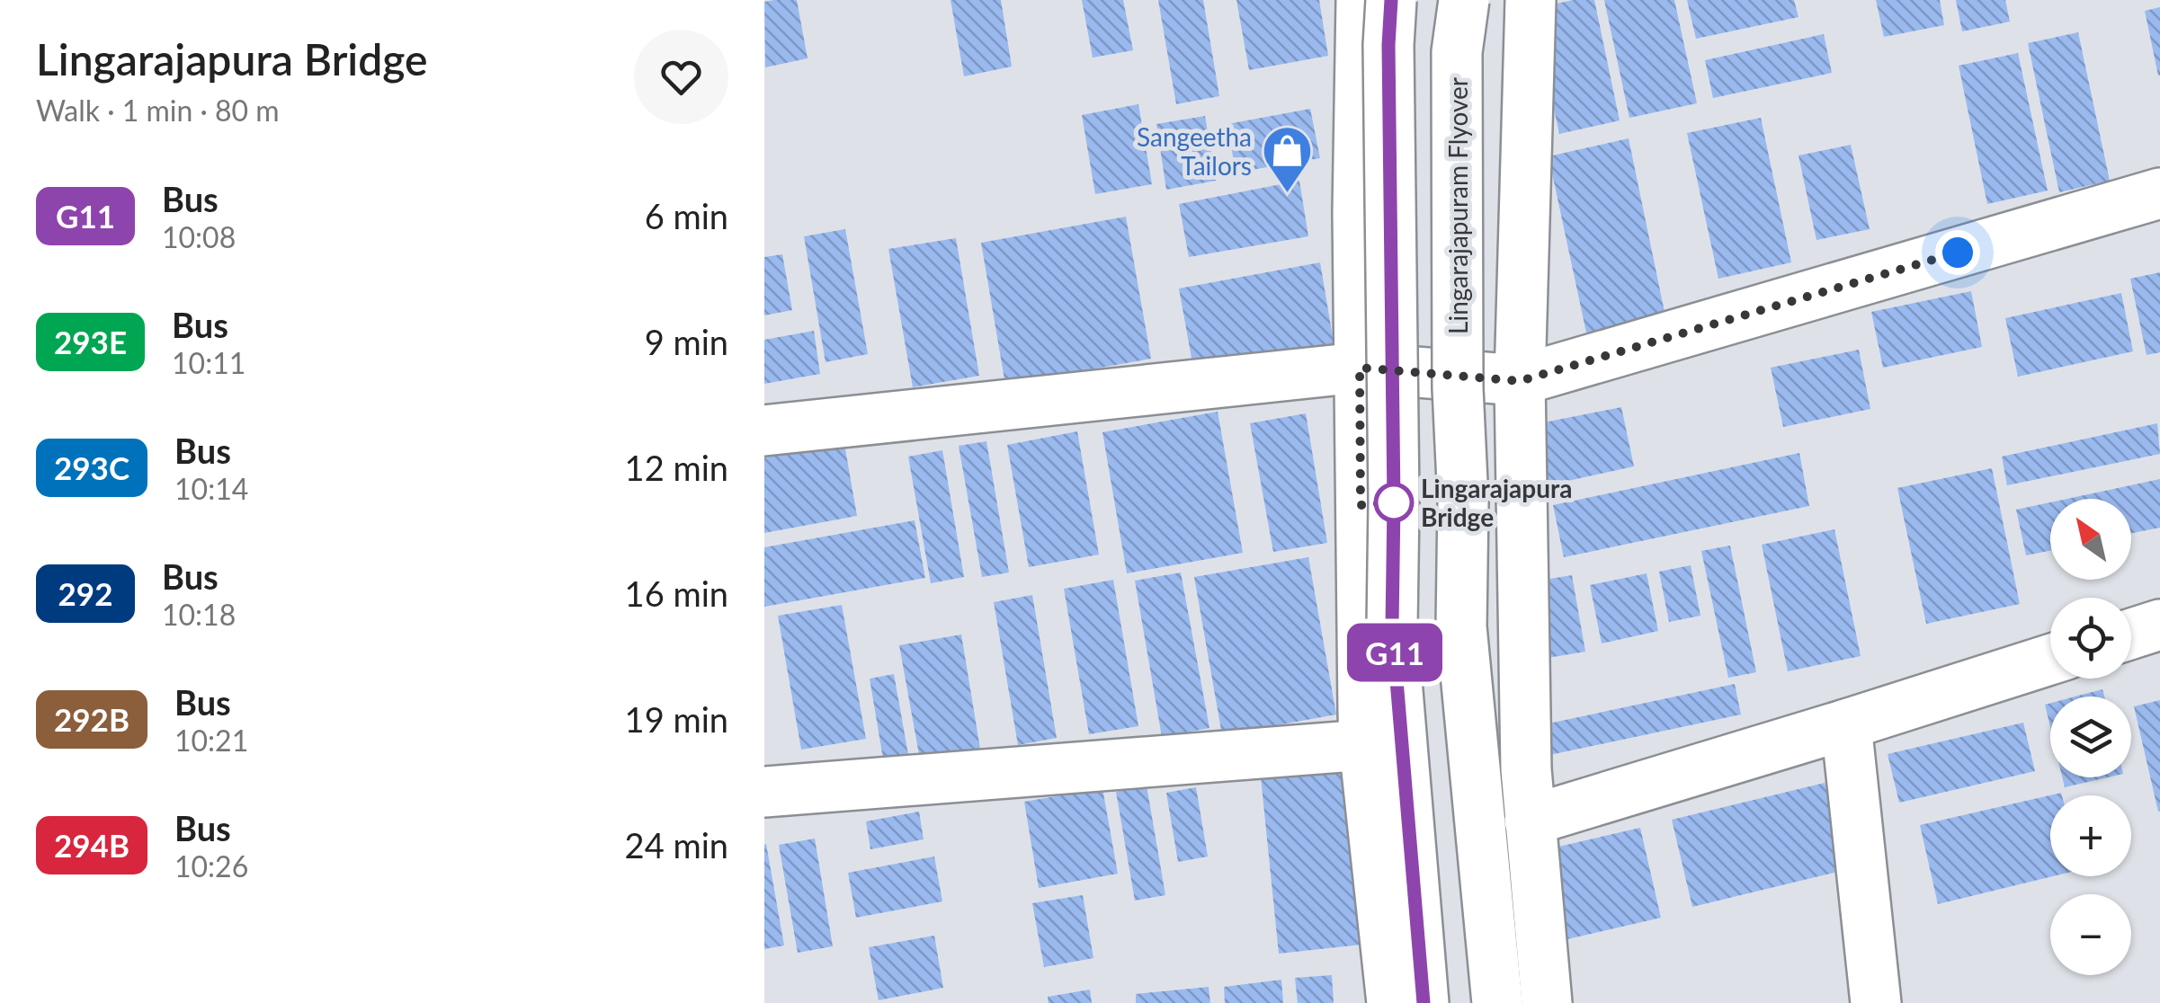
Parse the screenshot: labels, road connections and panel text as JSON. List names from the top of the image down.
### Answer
{
  "streets": {
    "street": ["Lingarajapuram Flyover"]
  },
  "places": {
    "shop": ["Sangeetha Tailors"],
    "other": ["Lingarajapura Bridge"]
  },
  "lines": ["bus line G11"],
  "north": "top left",
  "page": {
    "heading": ["Lingarajapura Bridge", "Walk · 1 min · 80 m"],
    "on_map": "G11",
    "list": [
      {
        "mark": "G11",
        "name": "Bus",
        "note": "10:08",
        "value": "6 min"
      },
      {
        "mark": "293E",
        "name": "Bus",
        "note": "10:11",
        "value": "9 min"
      },
      {
        "mark": "293C",
        "name": "Bus",
        "note": "10:14",
        "value": "12 min"
      },
      {
        "mark": "292",
        "name": "Bus",
        "note": "10:18",
        "value": "16 min"
      },
      {
        "mark": "292B",
        "name": "Bus",
        "note": "10:21",
        "value": "19 min"
      },
      {
        "mark": "294B",
        "name": "Bus",
        "note": "10:26",
        "value": "24 min"
      }
    ],
    "map_buttons": ["+", "−"]
  }
}
